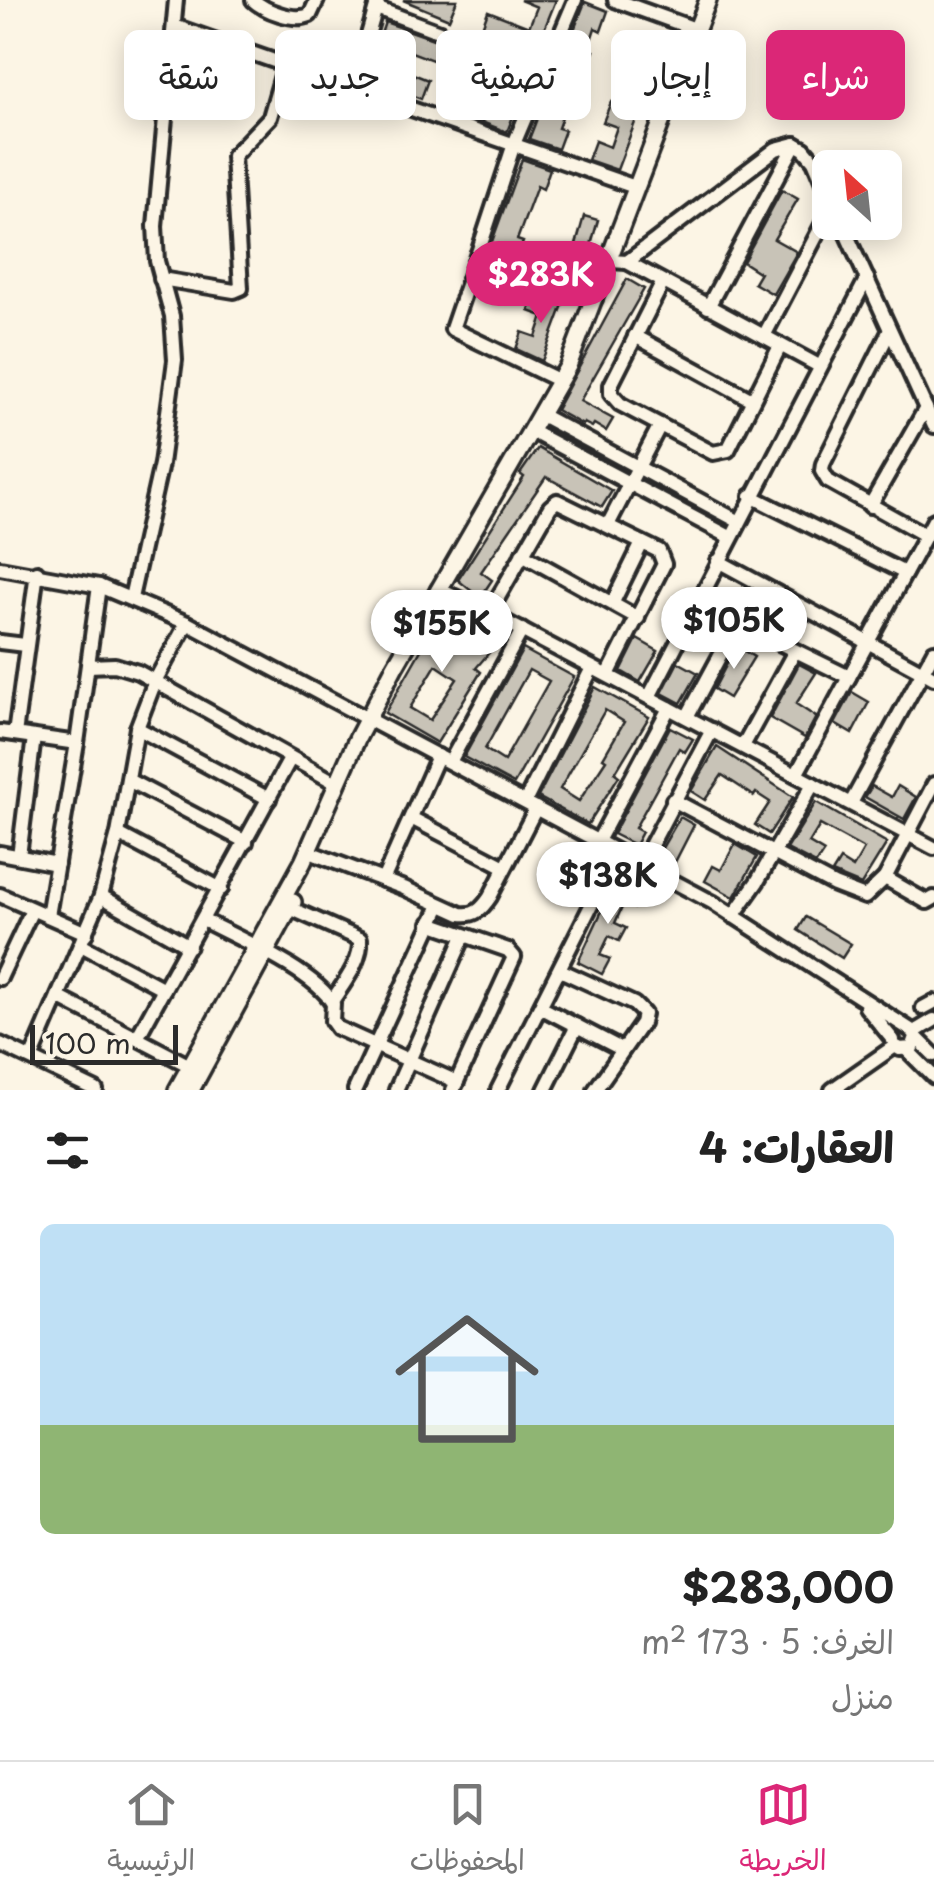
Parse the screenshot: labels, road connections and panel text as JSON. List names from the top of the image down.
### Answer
{
  "scale_bar": "100 m",
  "north": "top left",
  "page": {
    "chip": [
      "شراء",
      "إيجار",
      "تصفية",
      "جديد",
      "شقة"
    ],
    "price": [
      "$283K",
      "$105K",
      "$155K",
      "$138K"
    ],
    "scale": "100 m",
    "heading": "العقارات: 4",
    "list": [
      {
        "name": "$283,000",
        "note": "الغرف: 5 · 173 m² · منزل"
      }
    ],
    "tabs": ["الخريطة", "المحفوظات", "الرئيسية"]
  }
}
